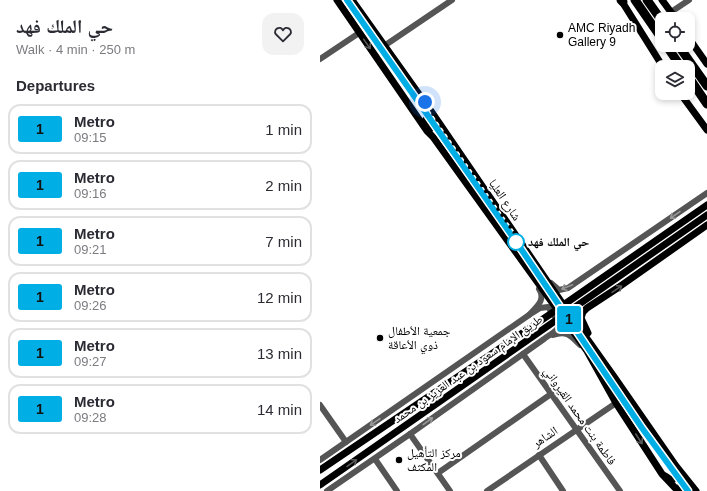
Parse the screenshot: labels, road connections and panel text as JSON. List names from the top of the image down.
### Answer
{
  "streets": {
    "main road": ["شارع العليا", "طريق الإمام سعود بن عبد العزيز بن محمد"],
    "street": ["فاطمة بنت محمد القيرواني", "الشاهر"]
  },
  "crossings": [
    ["شارع العليا", "الشاهر"],
    ["فاطمة بنت محمد القيرواني", "الشاهر"]
  ],
  "places": [
    "AMC Riyadh Gallery 9",
    "حي الملك فهد",
    "جمعية الأطفال ذوي الأعاقة",
    "مركز التأهيل المكثف"
  ],
  "lines": ["metro line 1"],
  "page": {
    "heading": [
      ["حي الملك فهد", "Walk · 4 min · 250 m"],
      "Departures"
    ],
    "on_map": "1",
    "list": [
      {
        "mark": "1",
        "name": "Metro",
        "note": "09:15",
        "value": "1 min"
      },
      {
        "mark": "1",
        "name": "Metro",
        "note": "09:16",
        "value": "2 min"
      },
      {
        "mark": "1",
        "name": "Metro",
        "note": "09:21",
        "value": "7 min"
      },
      {
        "mark": "1",
        "name": "Metro",
        "note": "09:26",
        "value": "12 min"
      },
      {
        "mark": "1",
        "name": "Metro",
        "note": "09:27",
        "value": "13 min"
      },
      {
        "mark": "1",
        "name": "Metro",
        "note": "09:28",
        "value": "14 min"
      }
    ]
  }
}
